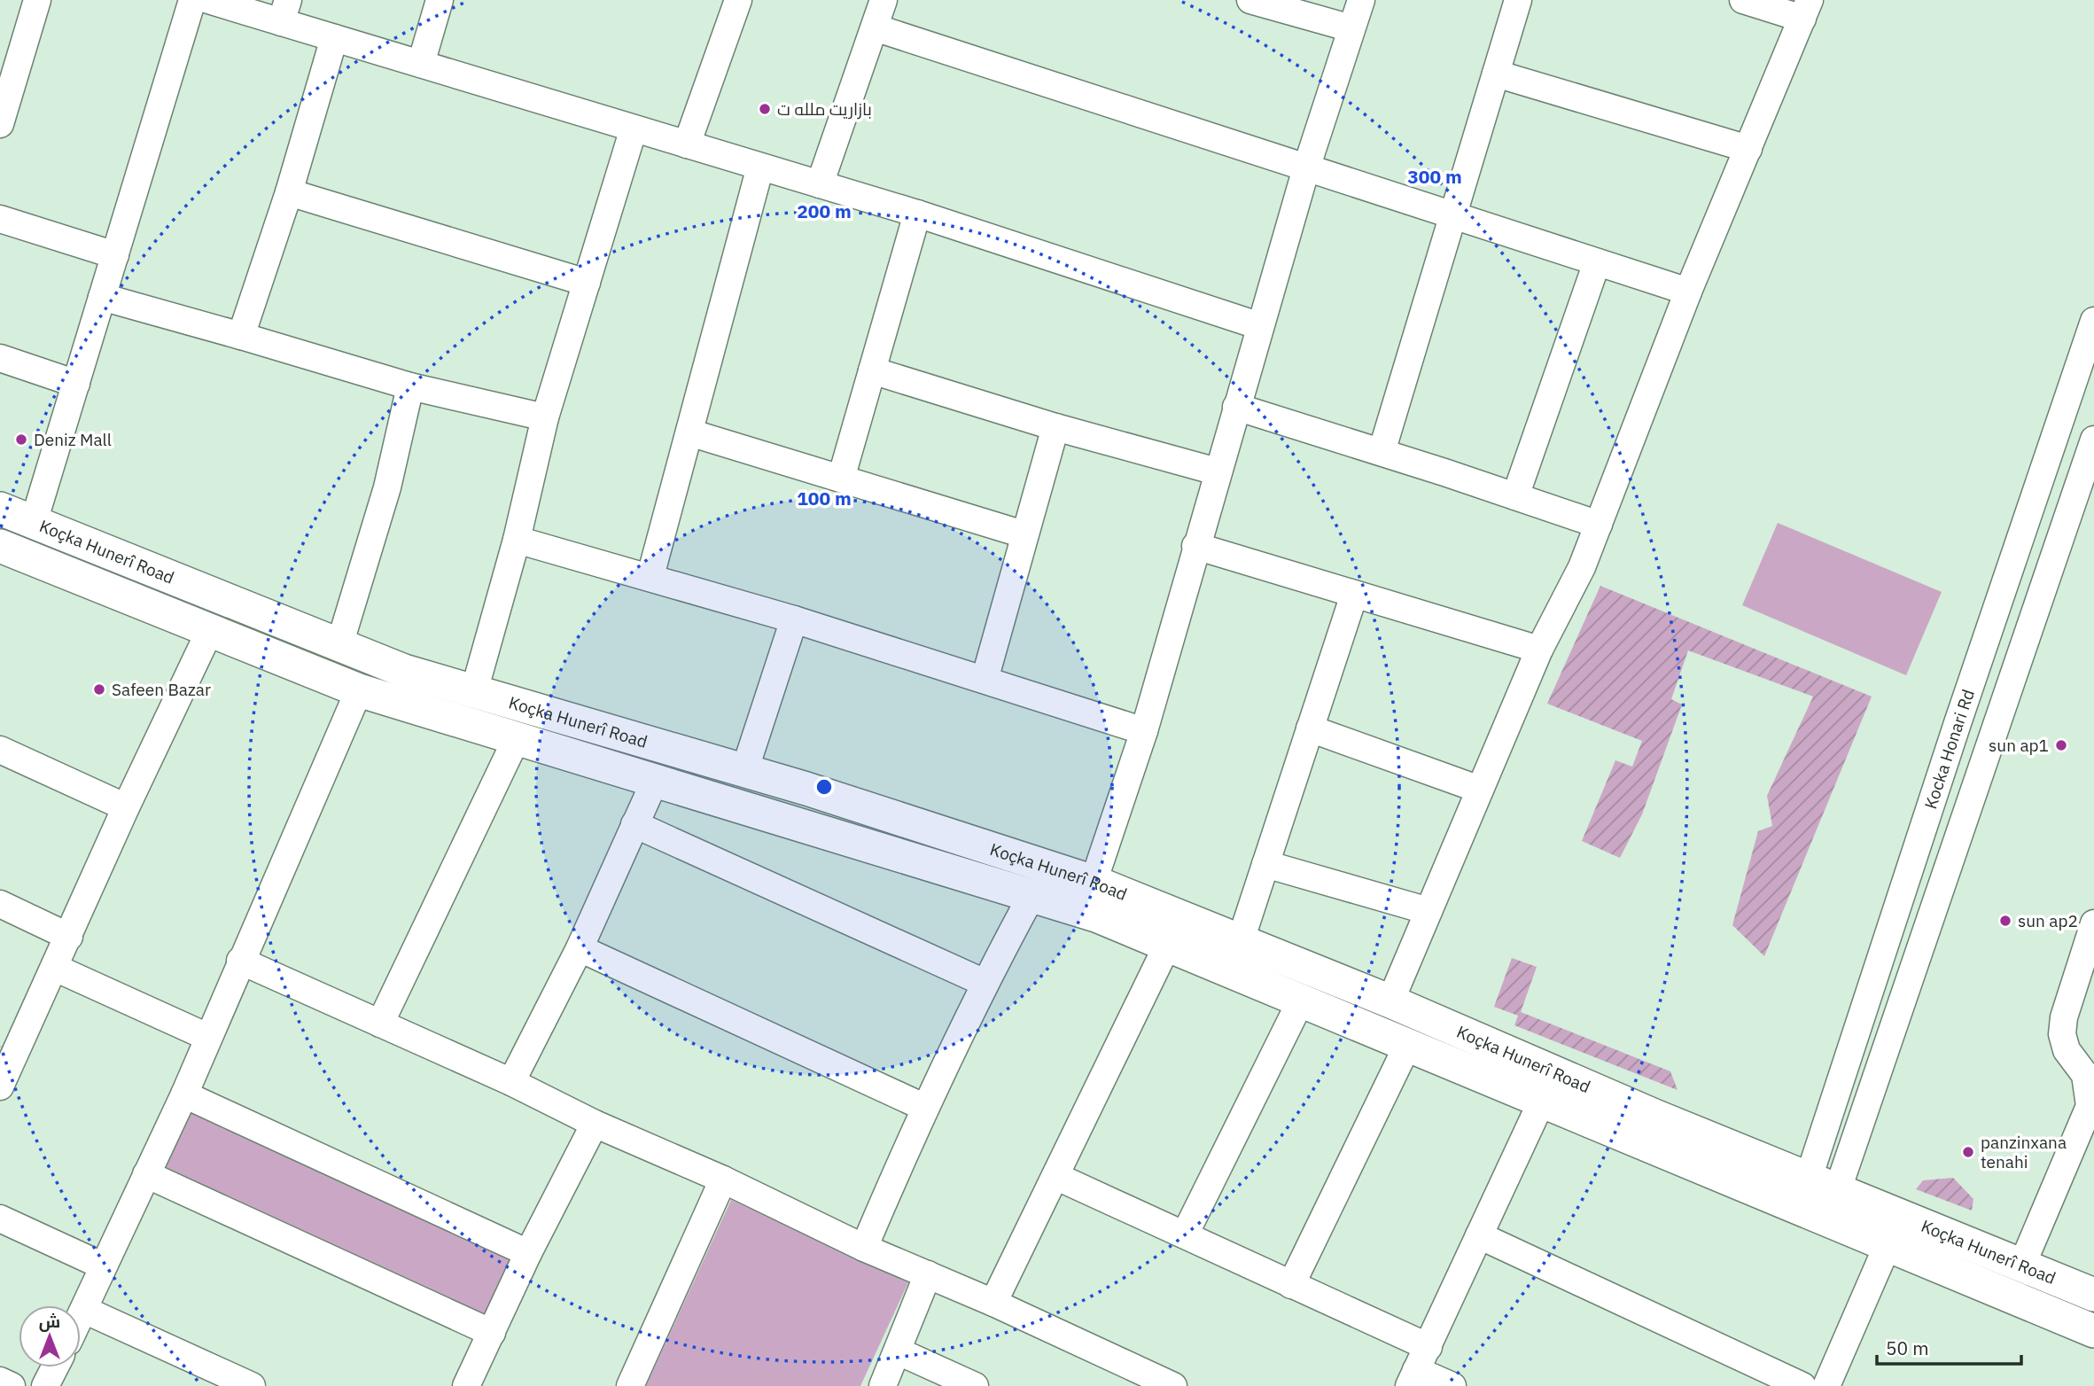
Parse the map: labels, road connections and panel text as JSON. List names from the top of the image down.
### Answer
{
  "streets": {
    "main road": ["Koçka Hunerî Road"],
    "street": ["Kocka Honari Rd"]
  },
  "crossings": [
    ["Koçka Hunerî Road", "Kocka Honari Rd"]
  ],
  "places": [
    "بازاريت ملله ت",
    "Deniz Mall",
    "Safeen Bazar",
    "sun ap1",
    "sun ap2",
    "panzinxana tenahi"
  ],
  "scale_bar": "50 m",
  "north": "top",
  "rings": ["300 m", "200 m", "100 m"]
}
